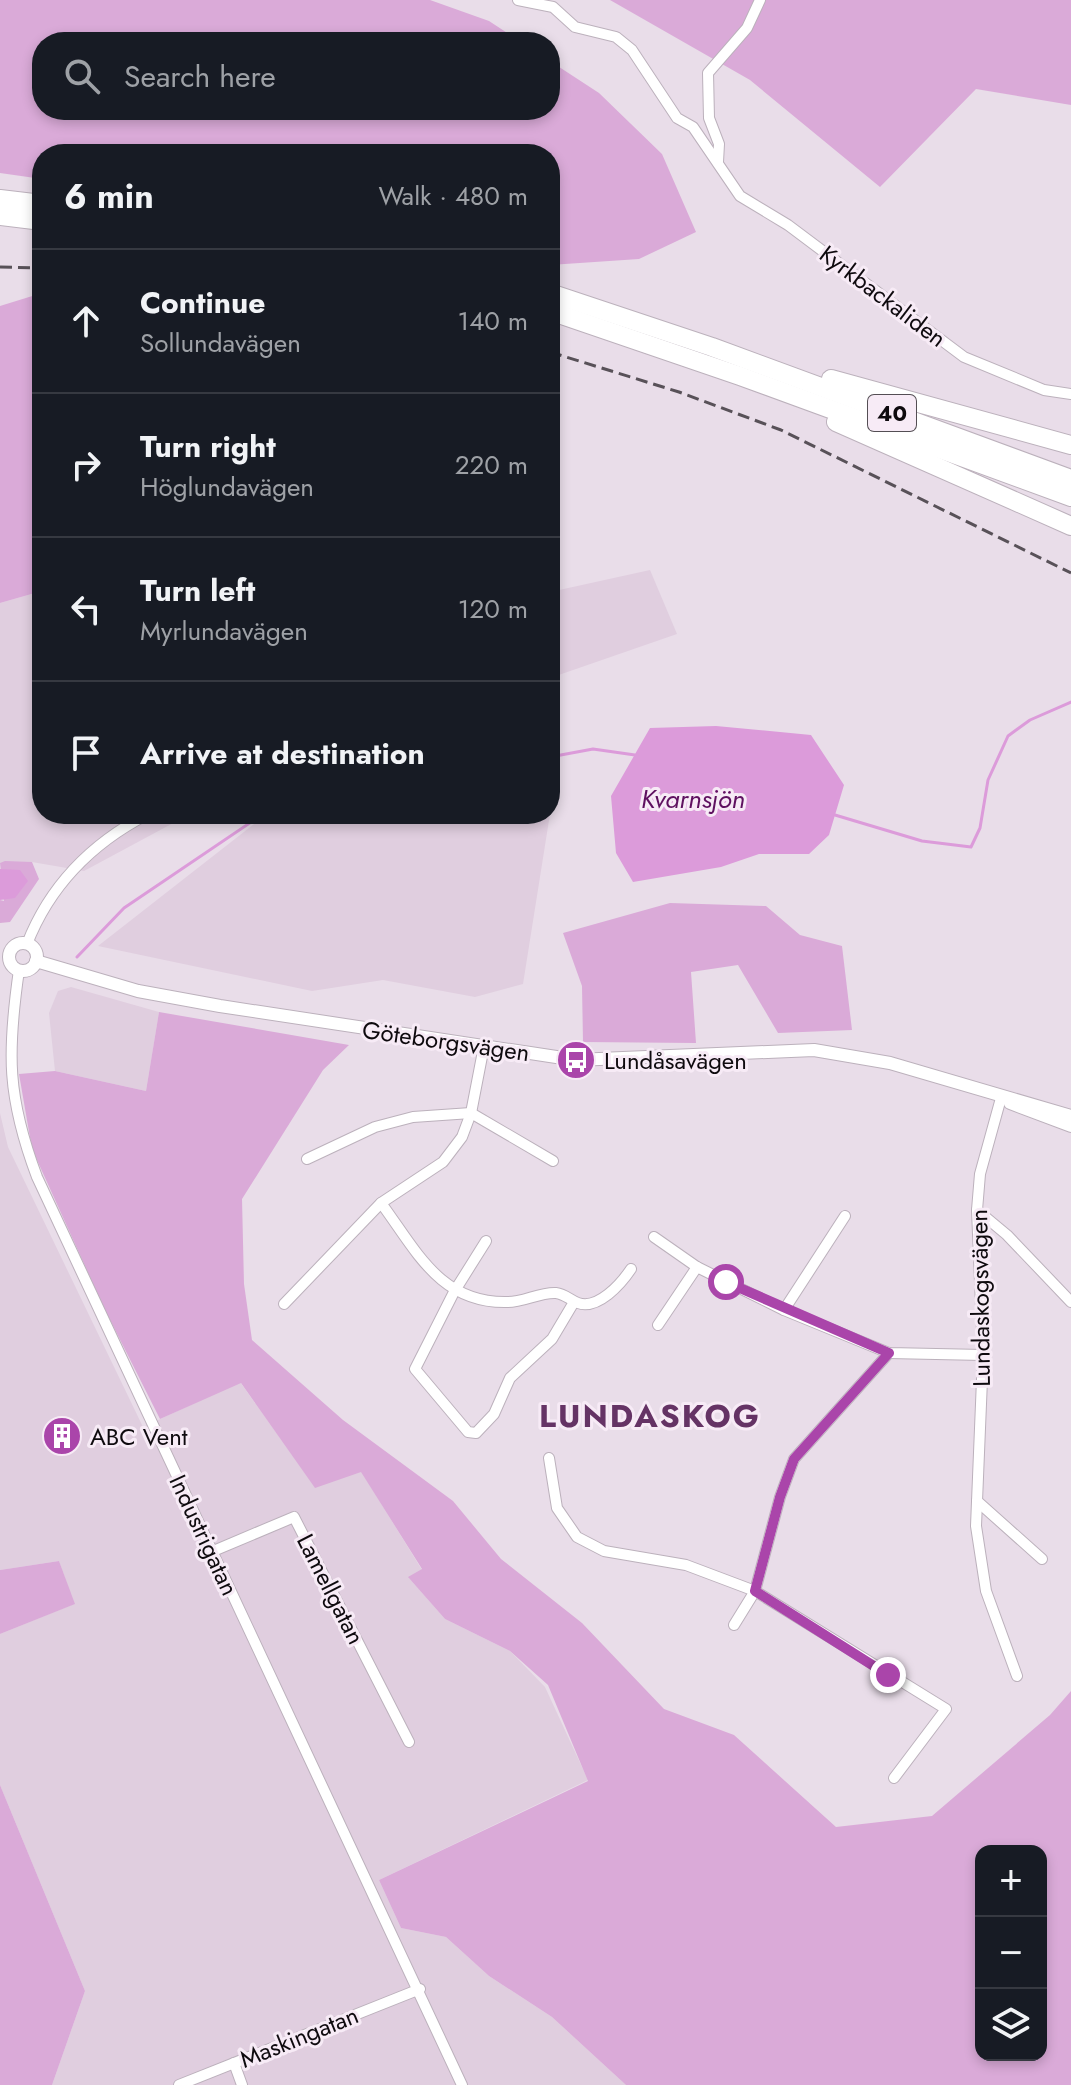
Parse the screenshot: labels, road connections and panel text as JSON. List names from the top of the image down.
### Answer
{
  "streets": {
    "highway": ["40"],
    "street": [
      "Kyrkbackaliden",
      "Göteborgsvägen",
      "Lundaskogsvägen",
      "Industrigatan",
      "Lamellgatan",
      "Maskingatan"
    ]
  },
  "crossings": [
    ["Göteborgsvägen", "Lundaskogsvägen"],
    ["Göteborgsvägen", "Industrigatan"],
    ["Industrigatan", "Lamellgatan"],
    ["Industrigatan", "Maskingatan"]
  ],
  "districts": ["LUNDASKOG"],
  "water": ["Kvarnsjön"],
  "places": {
    "bus stop": ["Lundåsavägen"],
    "building": ["ABC Vent"]
  },
  "page": {
    "search": "Search here",
    "heading": ["6 min", "Walk · 480 m"],
    "list": [
      ["Continue", "Sollundavägen", "140 m"],
      ["Turn right", "Höglundavägen", "220 m"],
      ["Turn left", "Myrlundavägen", "120 m"],
      "Arrive at destination"
    ],
    "map_buttons": ["+", "−"]
  }
}
